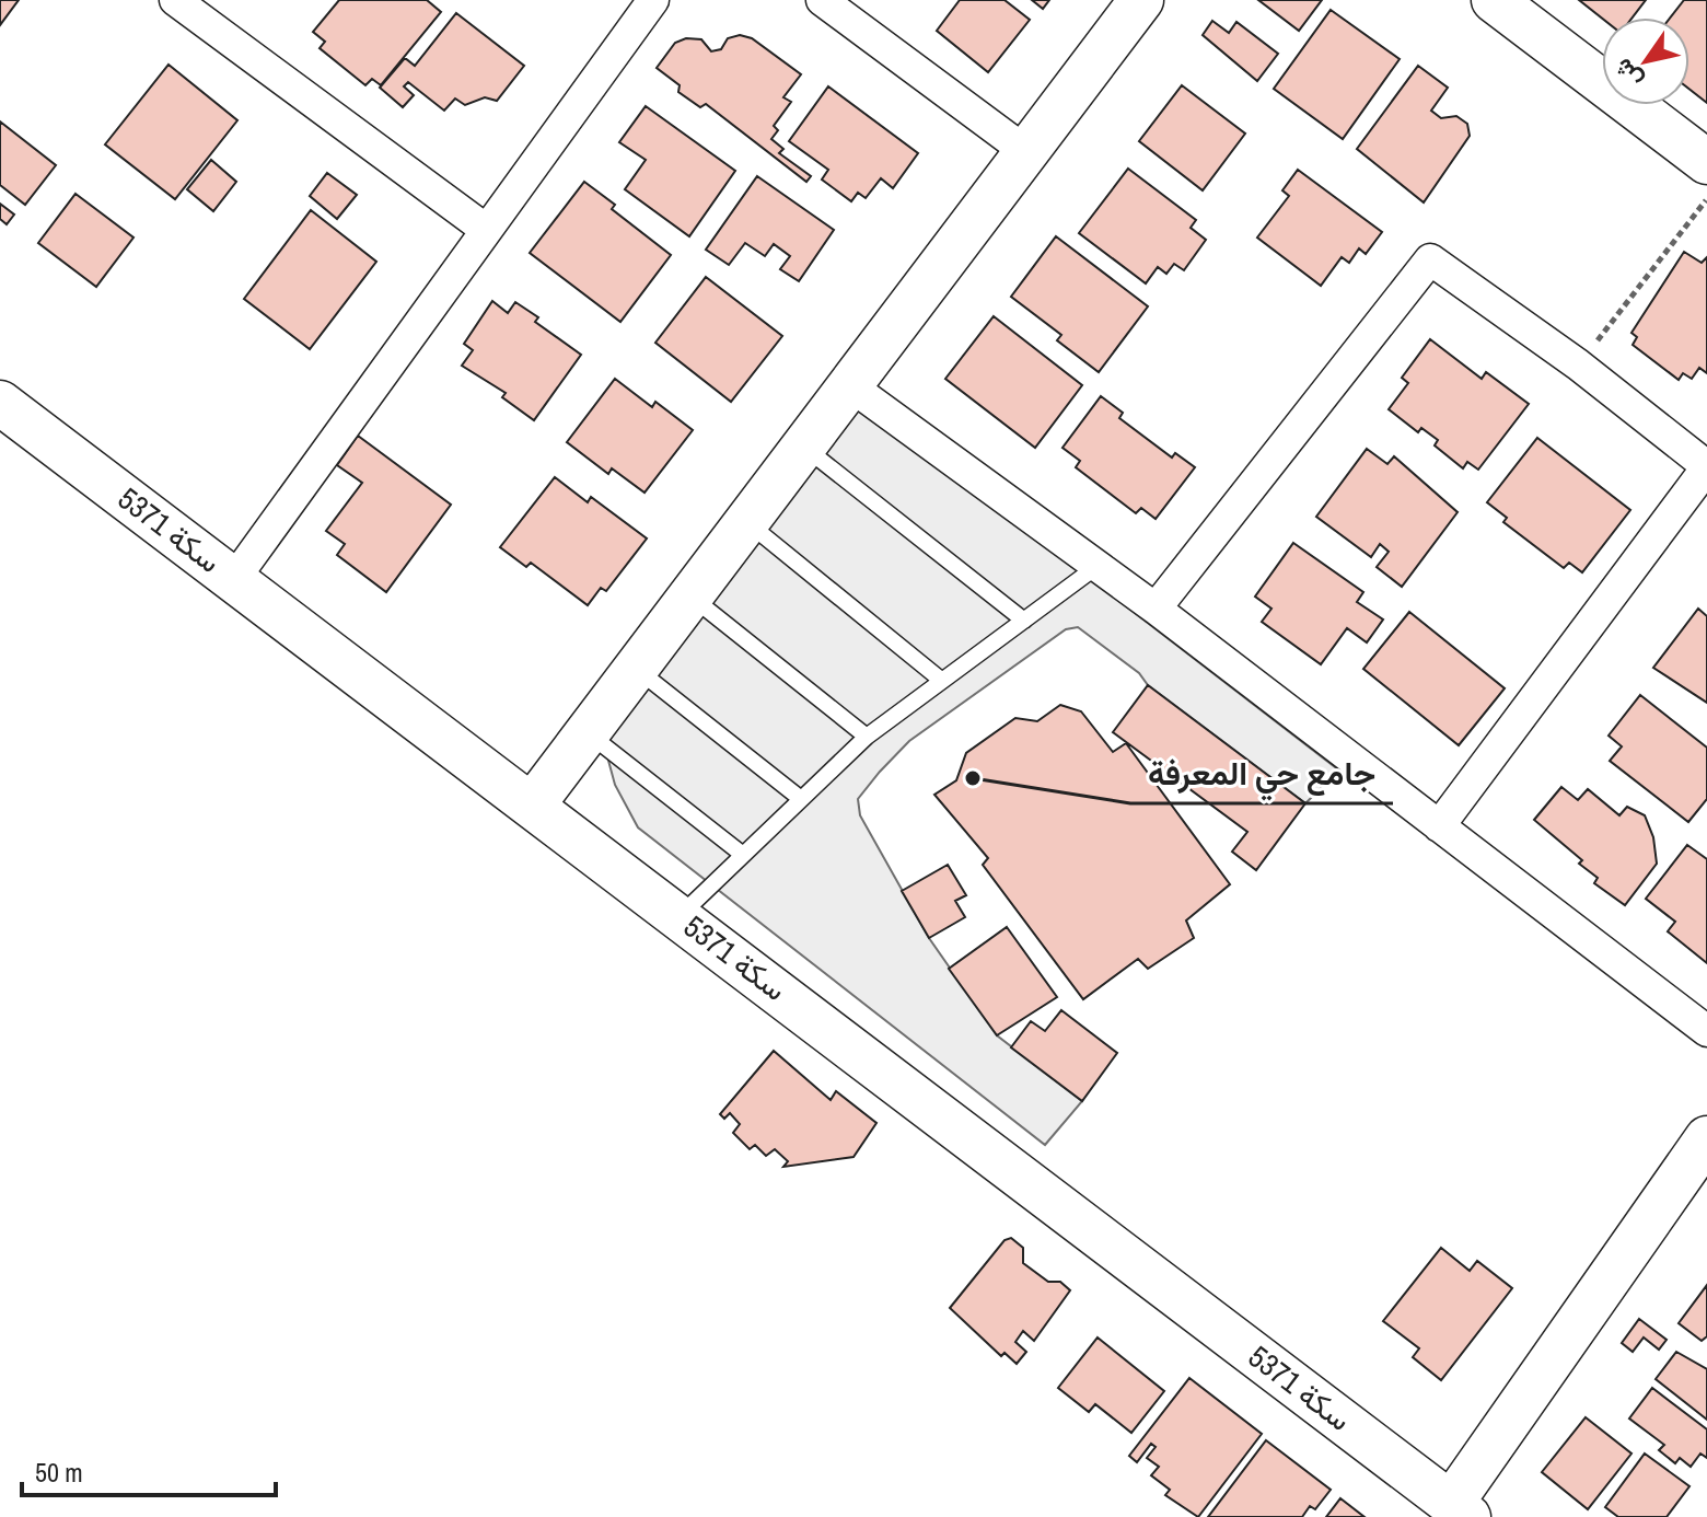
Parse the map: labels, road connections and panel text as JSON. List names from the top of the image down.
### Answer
{
  "streets": {
    "street": ["سكة 5371"]
  },
  "places": ["جامع حي المعرفة"],
  "scale_bar": "50 m",
  "north": "bottom left"
}
